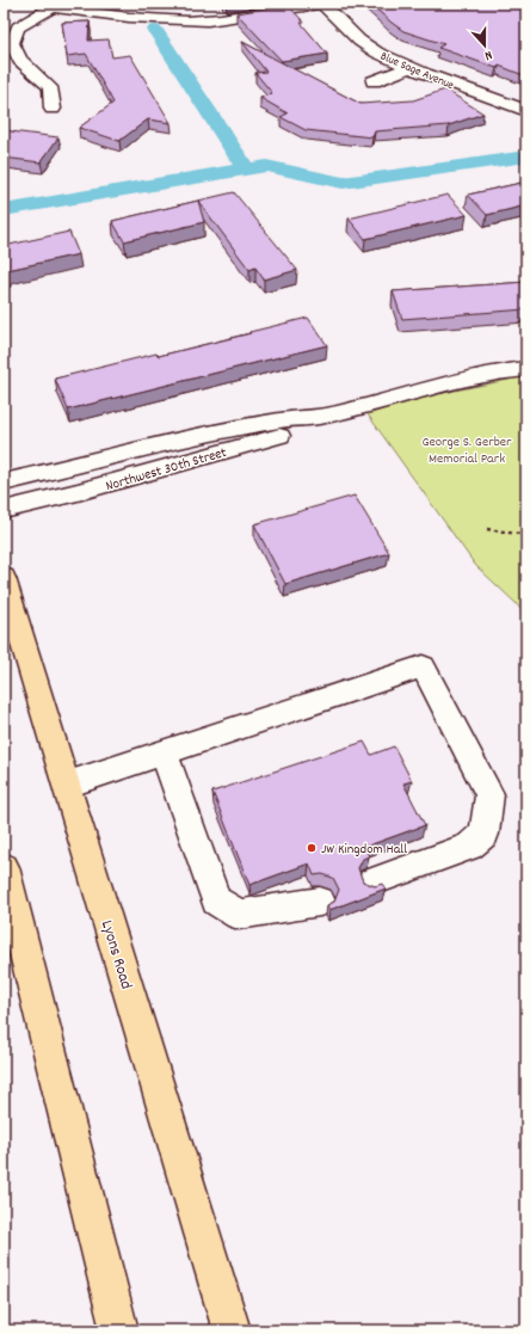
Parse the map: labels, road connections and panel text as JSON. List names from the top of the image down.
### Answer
{
  "streets": {
    "main road": ["Lyons Road"],
    "street": ["Blue Sage Avenue", "Northwest 30th Street"]
  },
  "parks": ["George S. Gerber Memorial Park"],
  "places": ["JW Kingdom Hall"],
  "north": "bottom"
}
